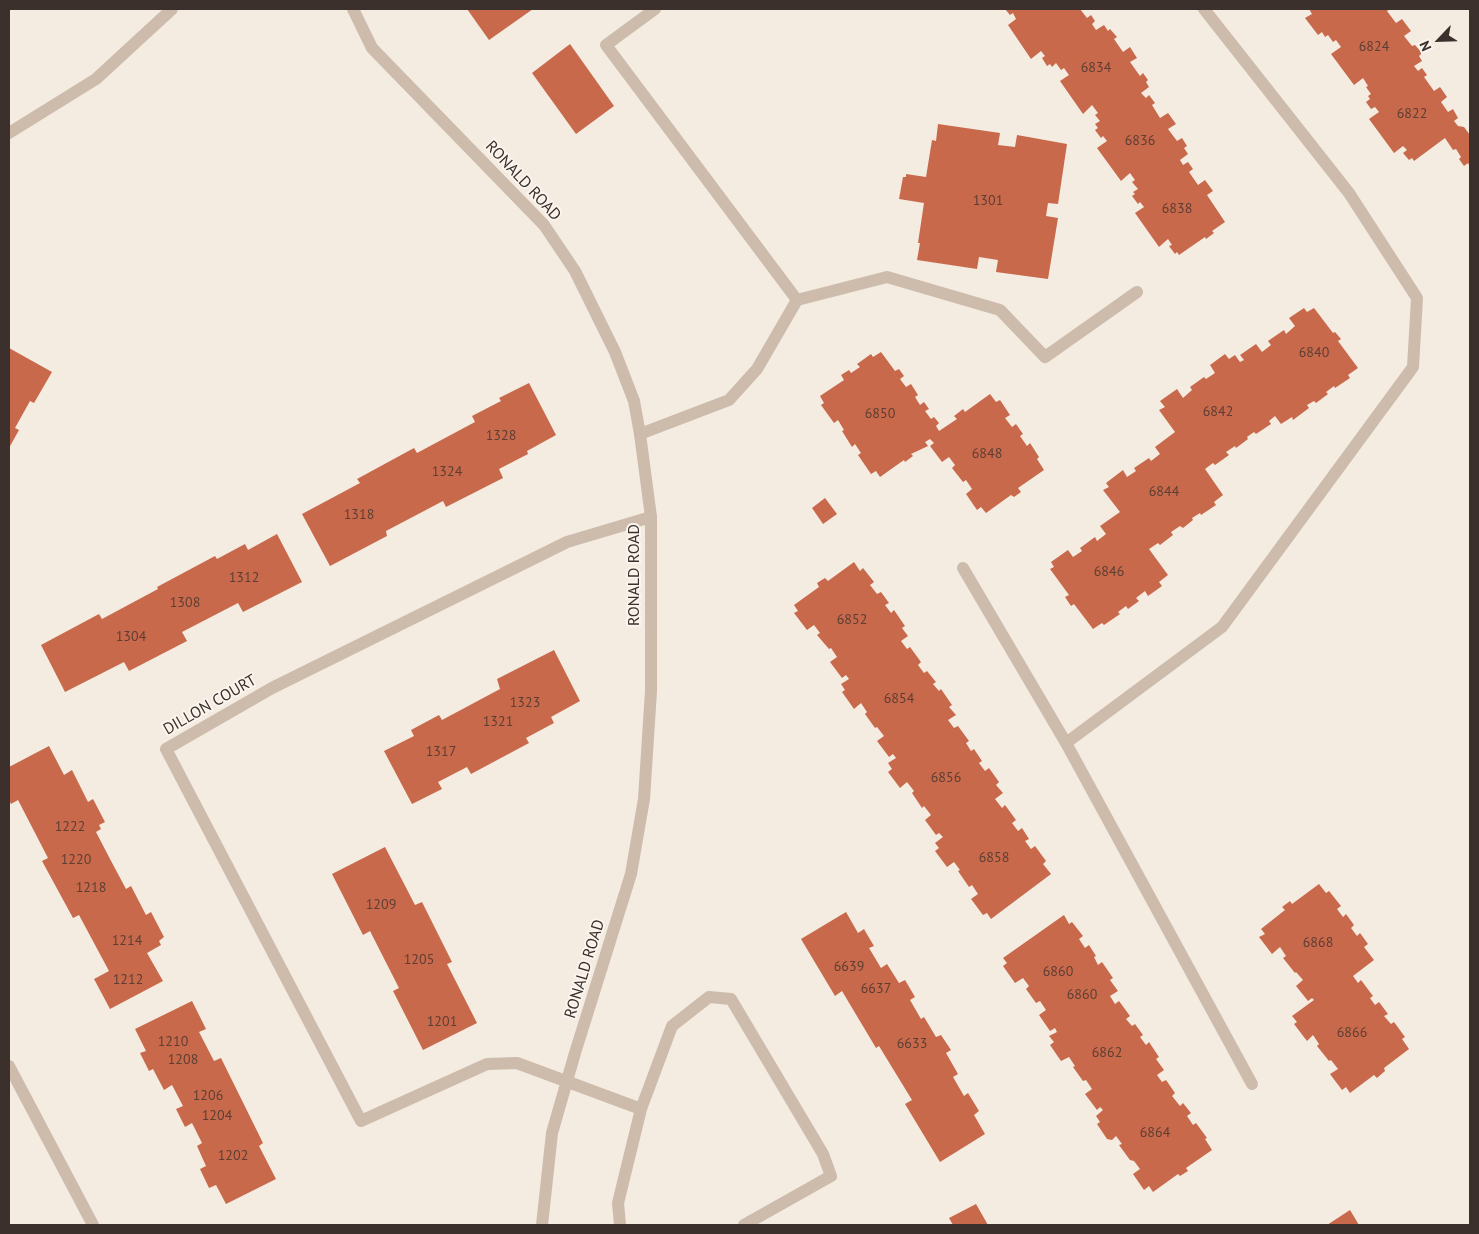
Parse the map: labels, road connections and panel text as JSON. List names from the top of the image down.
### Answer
{
  "streets": {
    "street": ["RONALD ROAD", "DILLON COURT"]
  },
  "crossings": [
    ["RONALD ROAD", "DILLON COURT"]
  ],
  "house_numbers": [
    "6824",
    "6834",
    "6822",
    "6836",
    "1301",
    "6838",
    "6840",
    "6842",
    "6850",
    "1328",
    "6848",
    "1324",
    "6844",
    "1318",
    "6846",
    "1312",
    "1308",
    "6852",
    "1304",
    "6854",
    "1323",
    "1321",
    "1317",
    "6856",
    "1222",
    "6858",
    "1220",
    "1218",
    "1209",
    "1214",
    "6868",
    "1205",
    "6639",
    "6860",
    "1212",
    "6637",
    "6860",
    "1201",
    "6866",
    "1210",
    "6633",
    "6862",
    "1208",
    "1206",
    "1204",
    "6864",
    "1202"
  ],
  "north": "bottom left"
}
